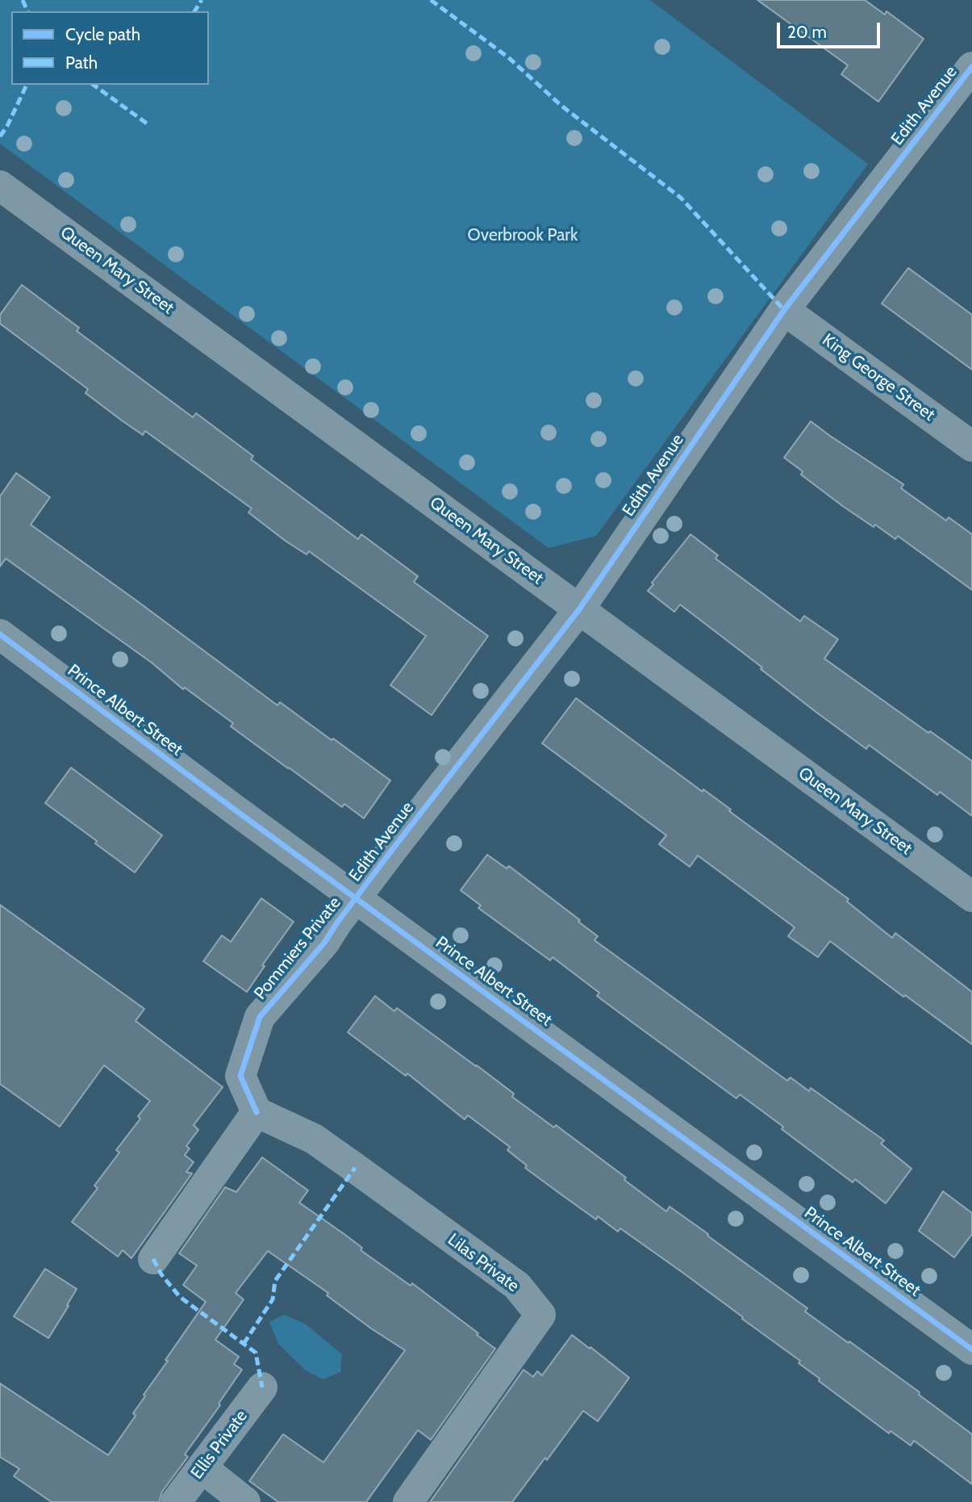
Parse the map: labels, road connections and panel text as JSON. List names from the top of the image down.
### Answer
{
  "streets": {
    "street": [
      "Edith Avenue",
      "Queen Mary Street",
      "King George Street",
      "Prince Albert Street",
      "Pommiers Private",
      "Lilas Private",
      "Ellis Private"
    ]
  },
  "crossings": [
    ["Edith Avenue", "Queen Mary Street"],
    ["Edith Avenue", "King George Street"],
    ["Edith Avenue", "Prince Albert Street"],
    ["Edith Avenue", "Pommiers Private"],
    ["Prince Albert Street", "Pommiers Private"],
    ["Pommiers Private", "Lilas Private"]
  ],
  "parks": ["Overbrook Park"],
  "legend": ["Cycle path", "Path"],
  "scale_bar": "20 m"
}
